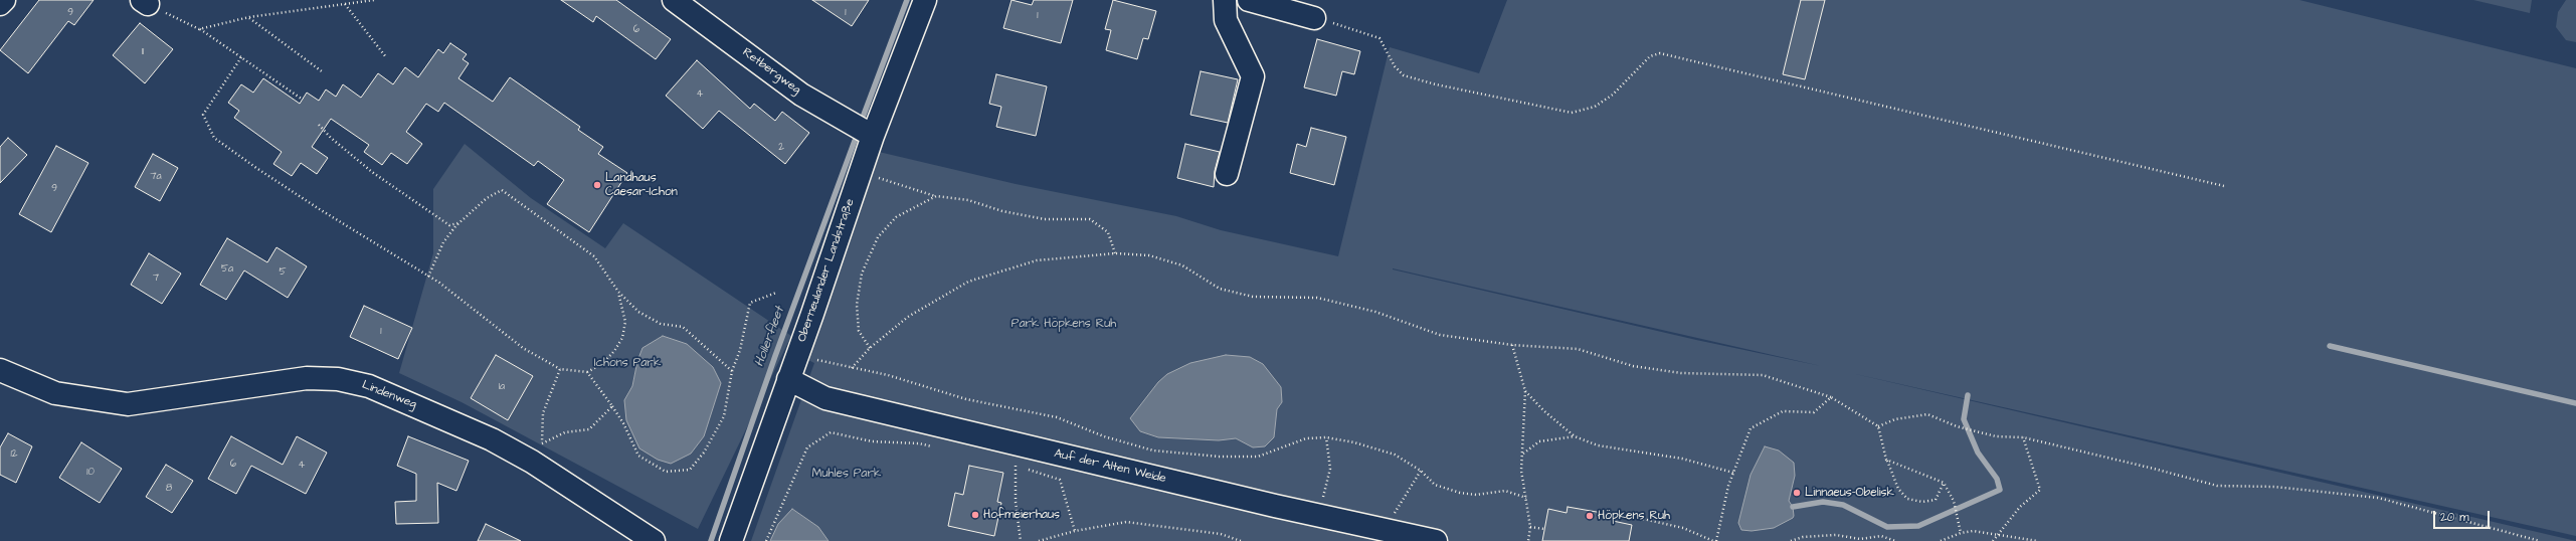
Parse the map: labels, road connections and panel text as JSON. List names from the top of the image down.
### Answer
{
  "streets": {
    "street": [
      "Retbergweg",
      "Oberneulander Landstraße",
      "Lindenweg",
      "Auf der Alten Weide"
    ]
  },
  "crossings": [
    ["Retbergweg", "Oberneulander Landstraße"],
    ["Oberneulander Landstraße", "Auf der Alten Weide"]
  ],
  "water": ["Hollerfleet"],
  "parks": ["Park Höpkens Ruh", "Ichons Park", "Muhles Park"],
  "places": [
    "Landhaus Caesar-Ichon",
    "Linnaeus-Obelisk",
    "Hofmeierhaus",
    "Höpkens Ruh"
  ],
  "house_numbers": [
    "9",
    "1",
    "1",
    "6",
    "11",
    "4",
    "2",
    "7a",
    "9",
    "5a",
    "5",
    "7",
    "1",
    "1a",
    "12",
    "6",
    "4",
    "10",
    "8"
  ],
  "scale_bar": "20 m"
}
